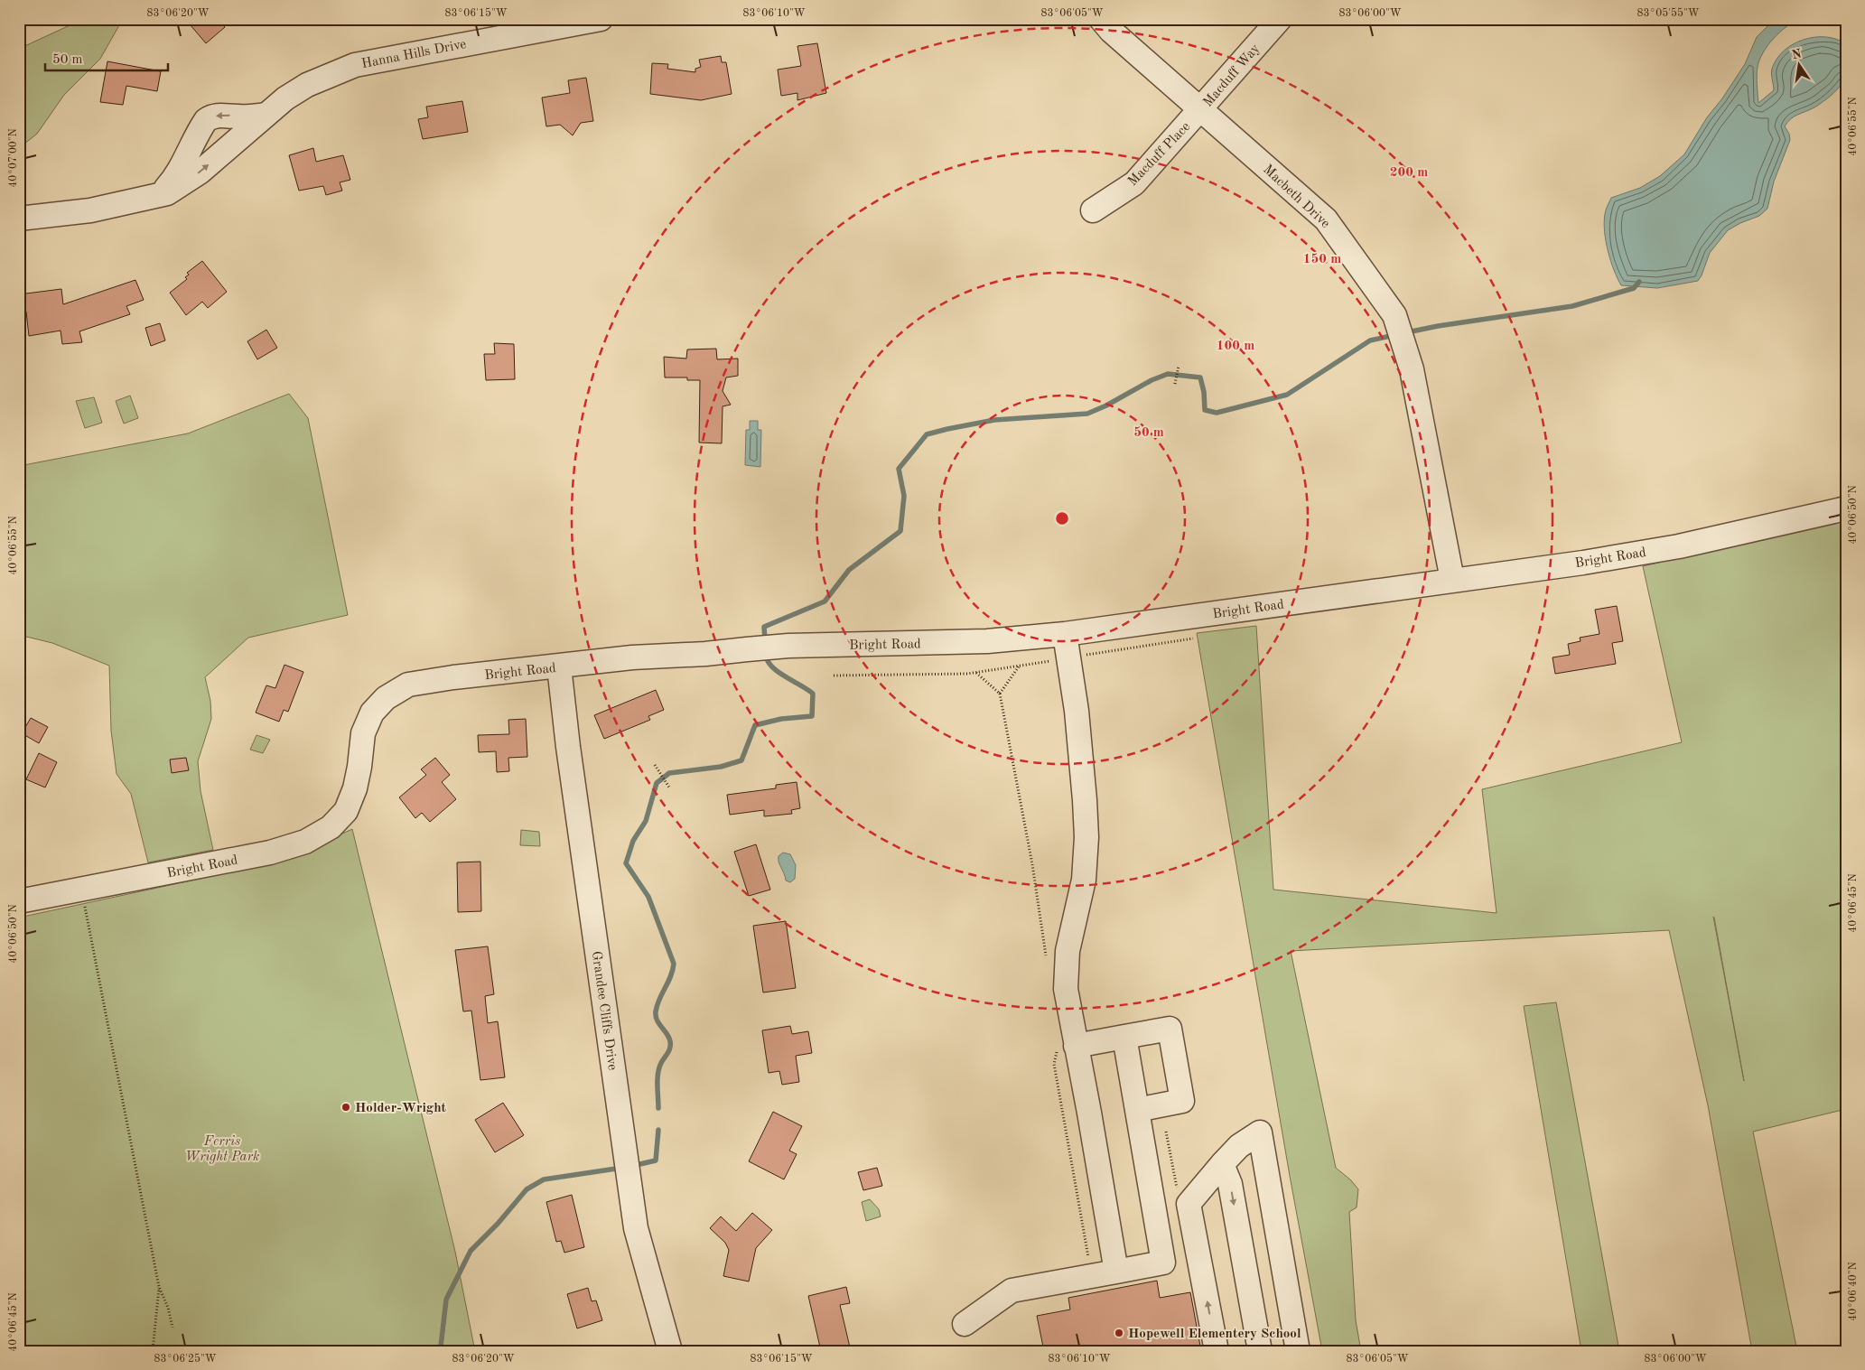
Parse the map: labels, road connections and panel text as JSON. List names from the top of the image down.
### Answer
{
  "streets": {
    "street": [
      "Hanna Hills Drive",
      "Macduff Way",
      "Macduff Place",
      "Macbeth Drive",
      "Bright Road",
      "Grandee Cliffs Drive"
    ]
  },
  "crossings": [
    ["Macduff Way", "Macduff Place"],
    ["Macduff Way", "Macbeth Drive"],
    ["Macduff Place", "Macbeth Drive"],
    ["Macbeth Drive", "Bright Road"],
    ["Bright Road", "Grandee Cliffs Drive"]
  ],
  "parks": ["Ferris Wright Park"],
  "places": ["Holder-Wright", "Hopewell Elementery School"],
  "scale_bar": "50 m",
  "north": "top",
  "coordinates": [
    "83°06'20\"W",
    "83°06'15\"W",
    "83°06'10\"W",
    "83°06'05\"W",
    "83°06'00\"W",
    "83°05'55\"W",
    "40°06'55\"N",
    "40°07'00\"N",
    "40°06'50\"N",
    "40°06'45\"N",
    "40°06'40\"N",
    "83°06'25\"W"
  ],
  "rings": [
    "200 m",
    "150 m",
    "100 m",
    "50 m"
  ]
}
